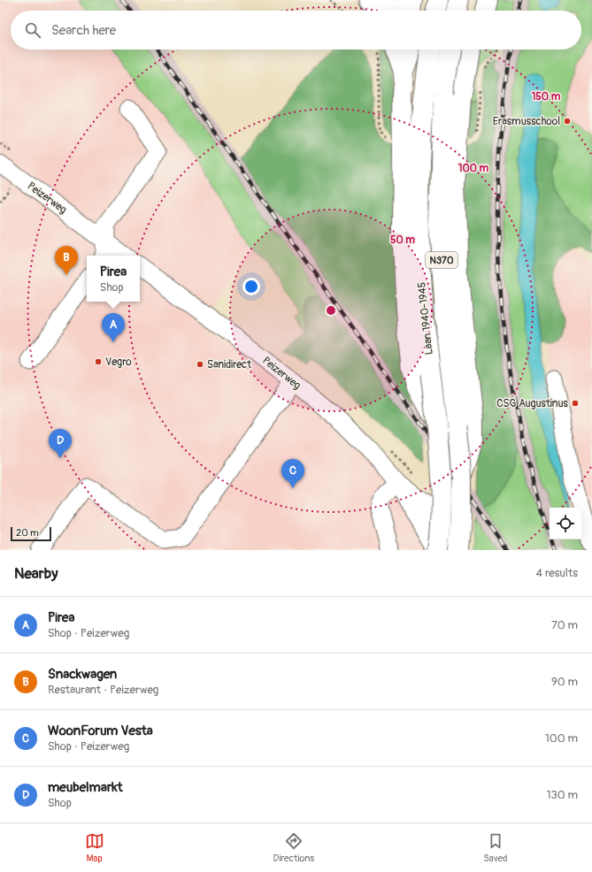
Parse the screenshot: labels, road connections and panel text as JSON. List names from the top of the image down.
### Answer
{
  "streets": {
    "main road": ["N370", "Laan 1940-1945"],
    "street": ["Peizerweg"]
  },
  "crossings": [
    ["Peizerweg", "Laan 1940-1945"],
    ["N370", "Laan 1940-1945"]
  ],
  "places": [
    "Erasmusschool",
    "Vegro",
    "Sanidirect",
    "CSG Augustinus"
  ],
  "scale_bar": "20 m",
  "page": {
    "search": "Search here",
    "pins": [
      "B",
      "A",
      "D",
      "C"
    ],
    "popup": ["Pirea", "Shop"],
    "scale": "20 m",
    "heading": ["Nearby", "4 results"],
    "list": [
      {
        "mark": "A",
        "name": "Pirea",
        "note": "Shop · Peizerweg",
        "value": "70 m"
      },
      {
        "mark": "B",
        "name": "Snackwagen",
        "note": "Restaurant · Peizerweg",
        "value": "90 m"
      },
      {
        "mark": "C",
        "name": "WoonForum Vesta",
        "note": "Shop · Peizerweg",
        "value": "100 m"
      },
      {
        "mark": "D",
        "name": "meubelmarkt",
        "note": "Shop",
        "value": "130 m"
      }
    ],
    "nav": ["Map", "Directions", "Saved"]
  },
  "rings": ["150 m", "100 m", "50 m"]
}
